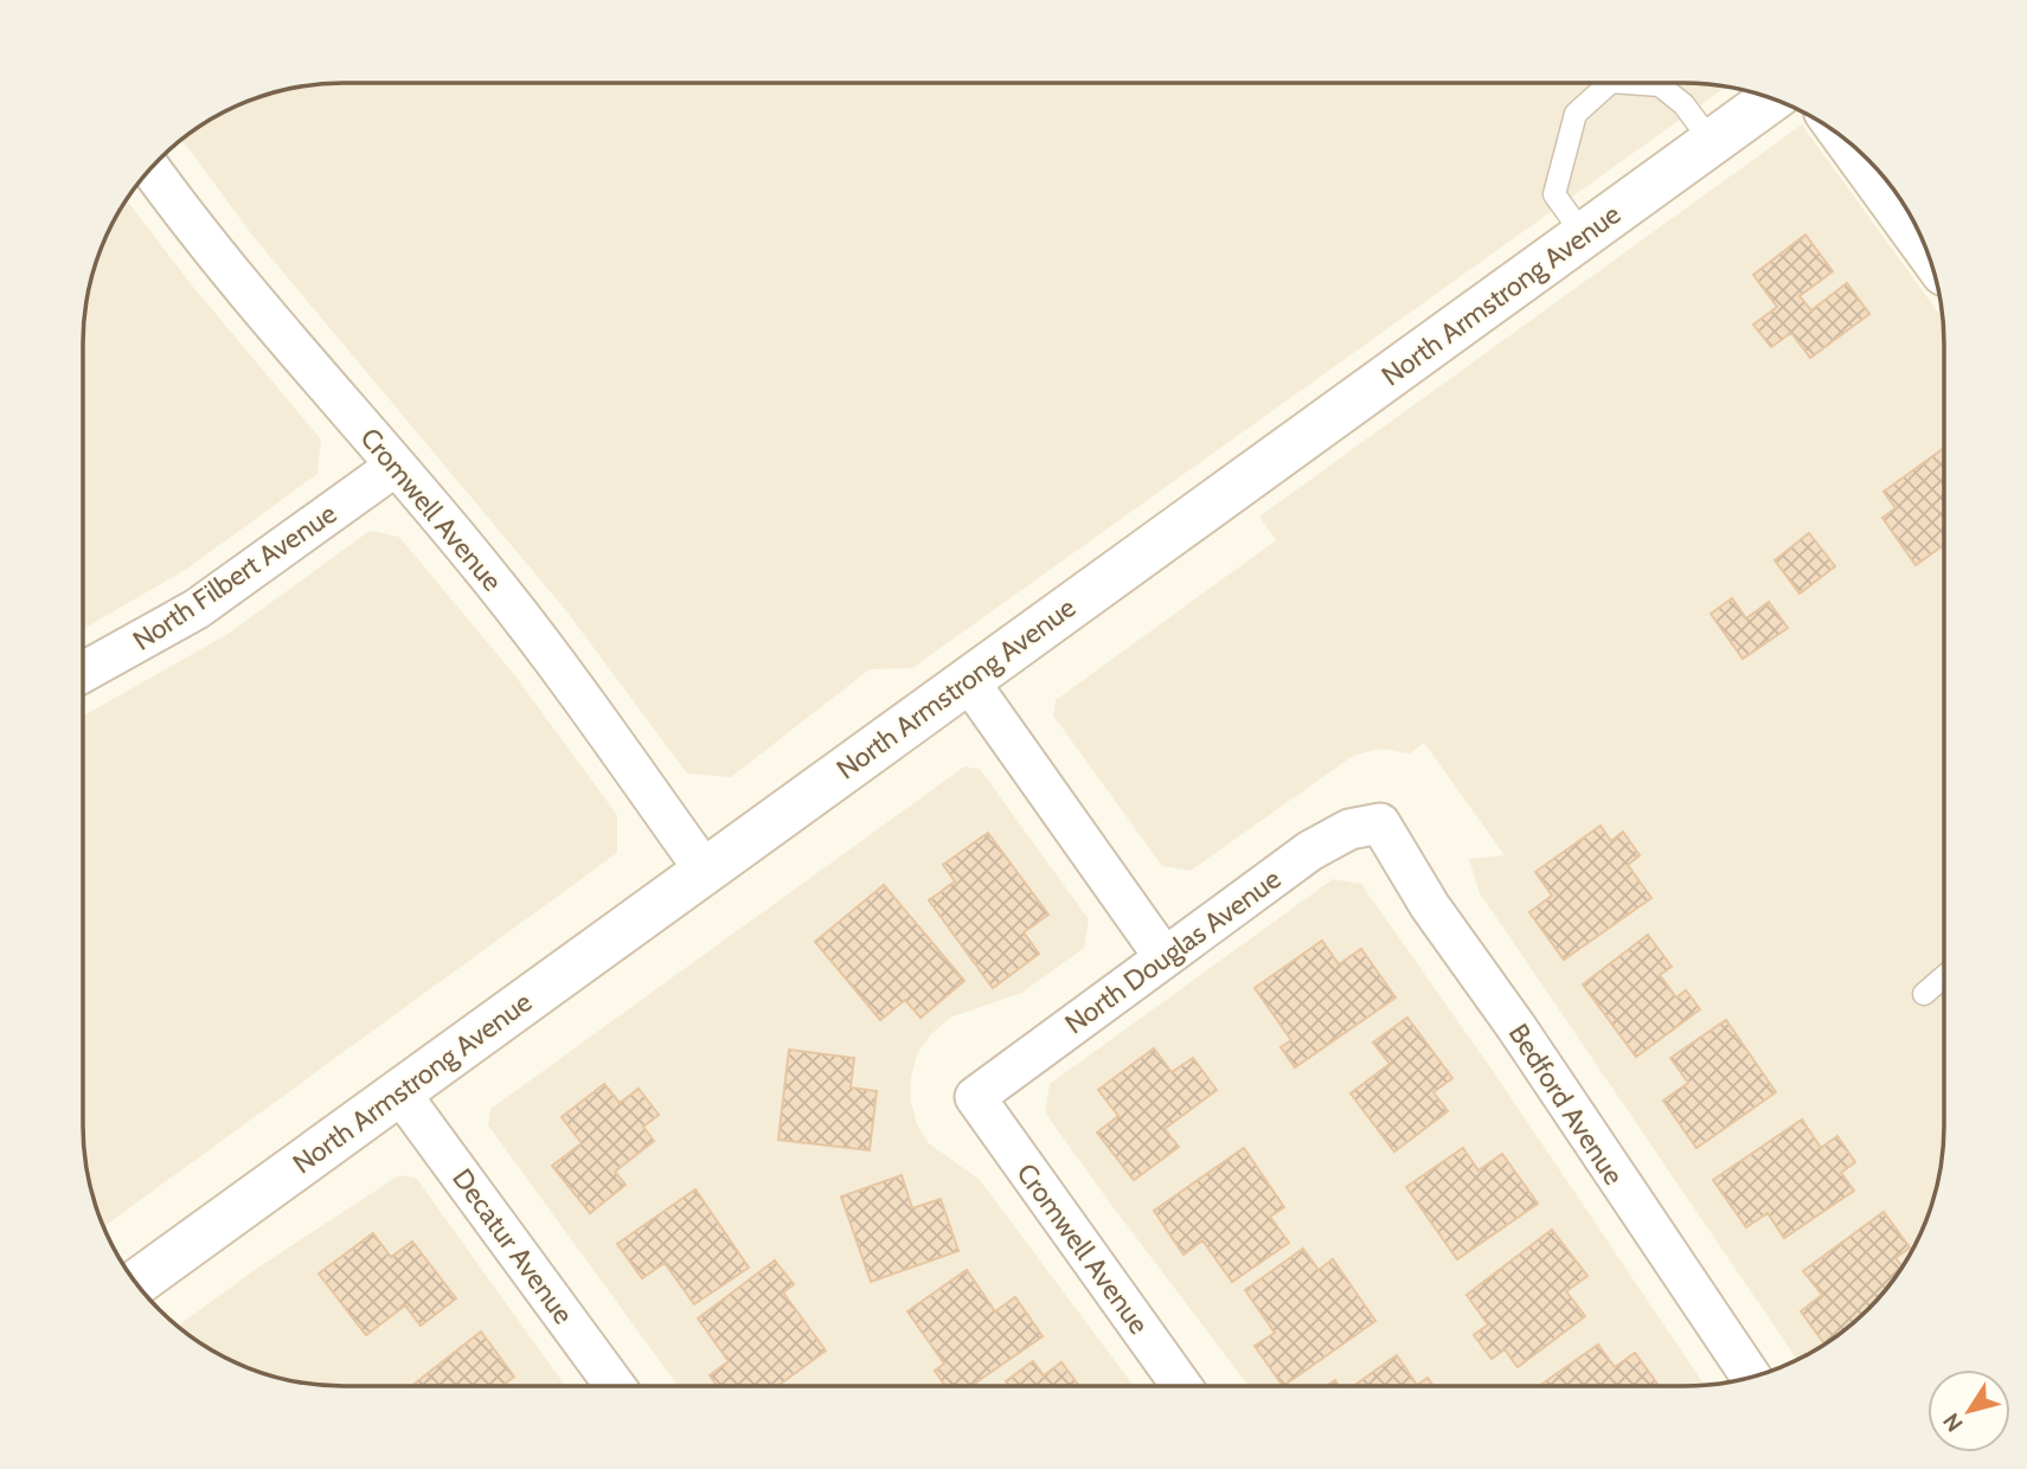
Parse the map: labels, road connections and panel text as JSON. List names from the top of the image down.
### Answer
{
  "streets": {
    "street": [
      "North Armstrong Avenue",
      "Cromwell Avenue",
      "North Filbert Avenue",
      "North Douglas Avenue",
      "Bedford Avenue",
      "Decatur Avenue"
    ]
  },
  "crossings": [
    ["North Armstrong Avenue", "Cromwell Avenue"],
    ["North Armstrong Avenue", "Decatur Avenue"],
    ["Cromwell Avenue", "North Filbert Avenue"],
    ["Cromwell Avenue", "North Douglas Avenue"],
    ["North Douglas Avenue", "Bedford Avenue"]
  ],
  "north": "bottom left"
}
